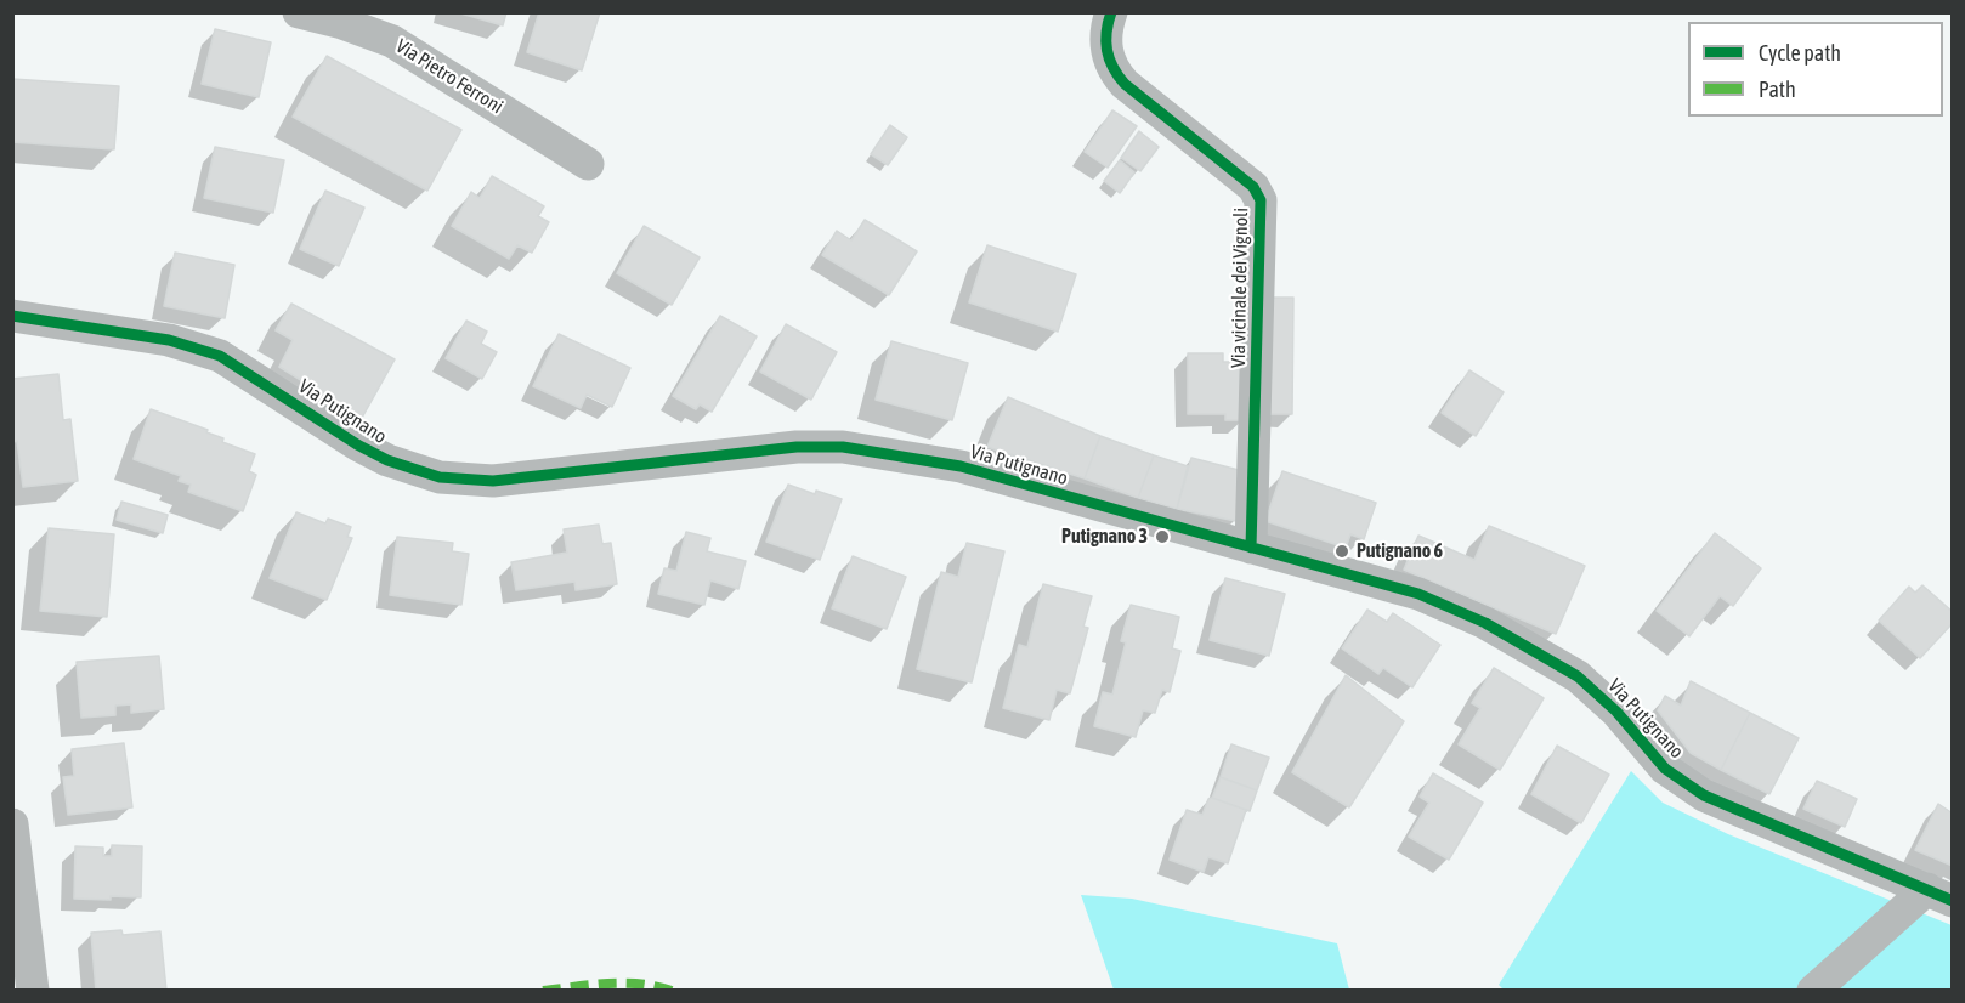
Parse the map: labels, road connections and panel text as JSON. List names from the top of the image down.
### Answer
{
  "streets": {
    "street": ["Via Pietro Ferroni", "Via vicinale dei Vignoli", "Via Putignano"]
  },
  "crossings": [
    ["Via vicinale dei Vignoli", "Via Putignano"]
  ],
  "places": ["Putignano 3", "Putignano 6"],
  "legend": ["Cycle path", "Path"]
}
